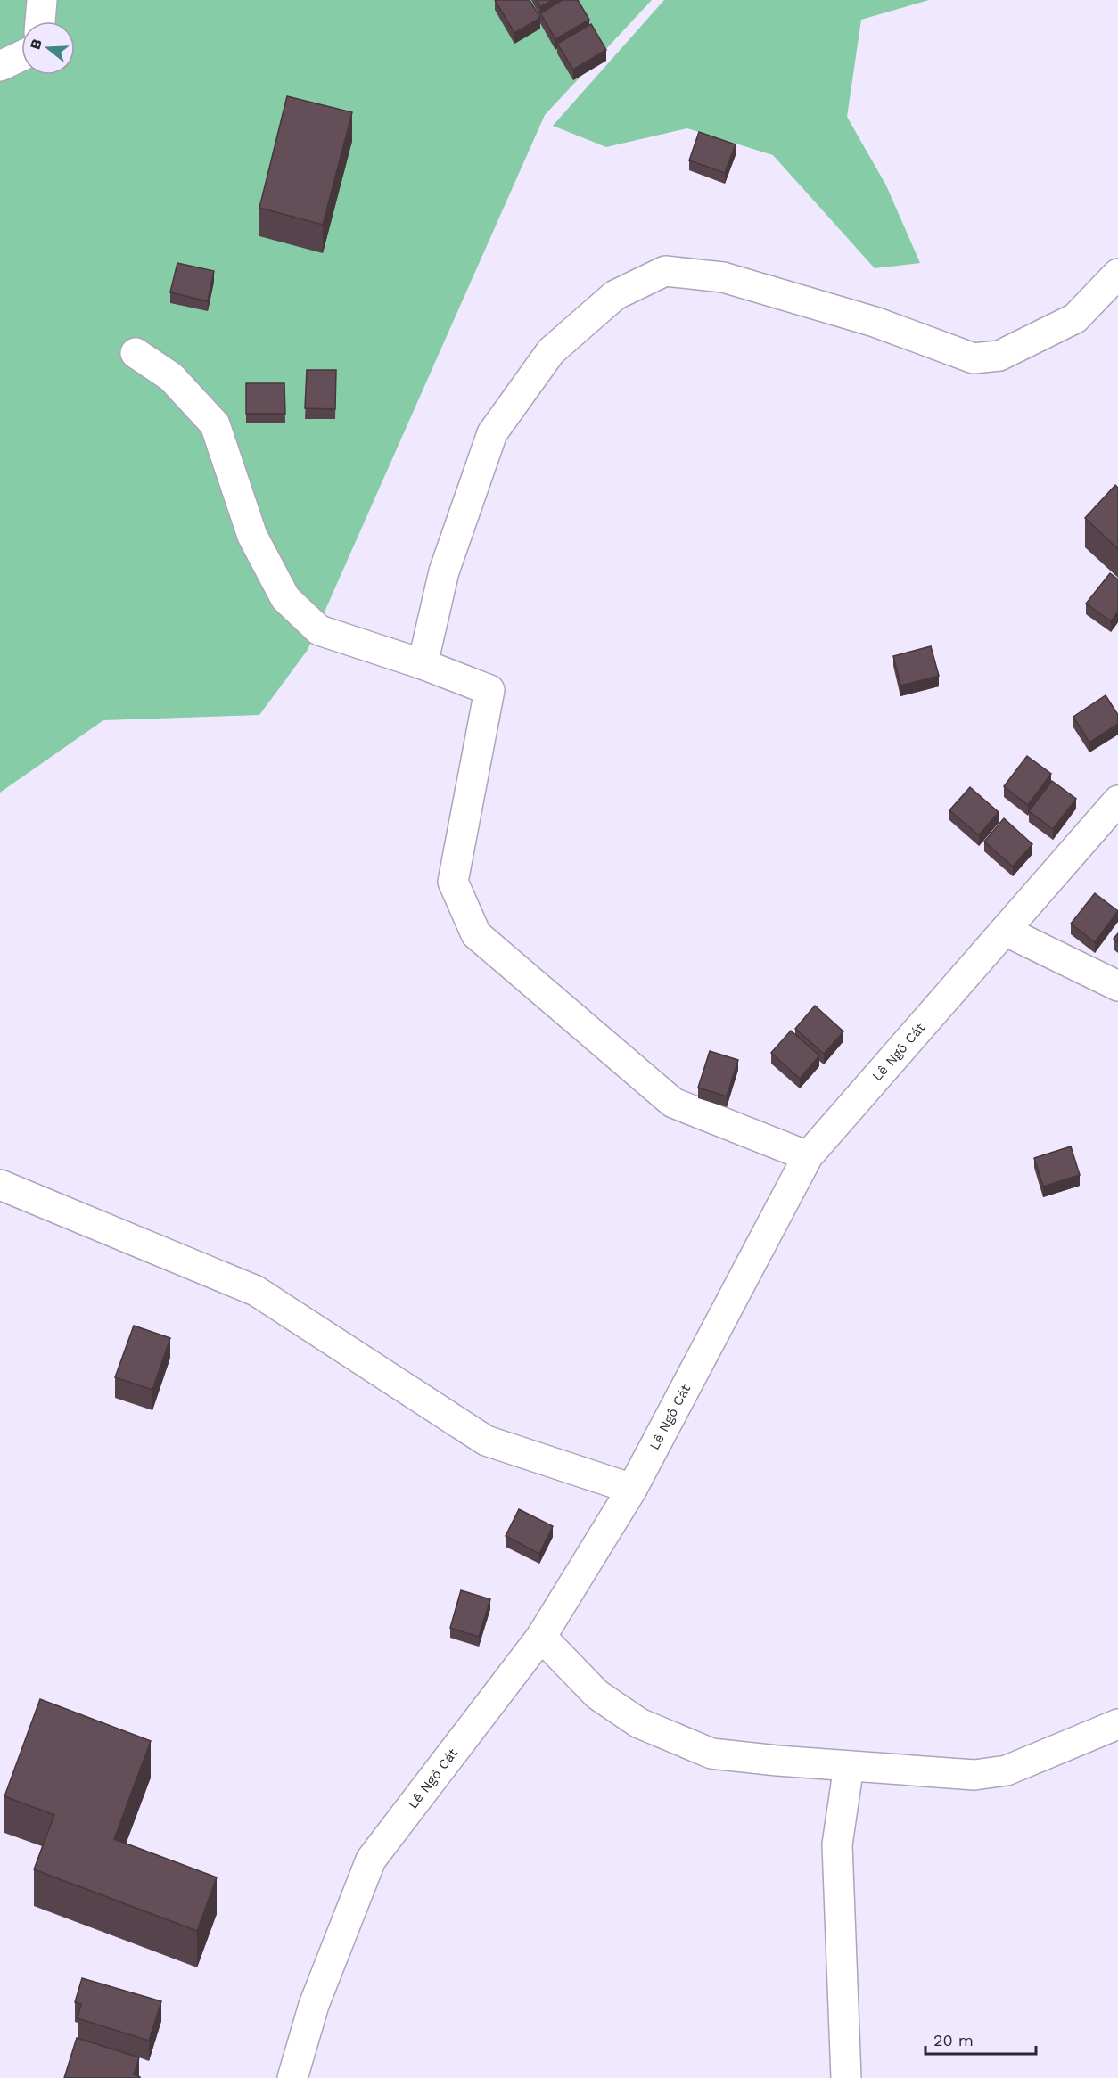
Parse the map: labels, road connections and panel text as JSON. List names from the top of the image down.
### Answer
{
  "streets": {
    "street": ["Lê Ngô Cát"]
  },
  "scale_bar": "20 m",
  "north": "left"
}
